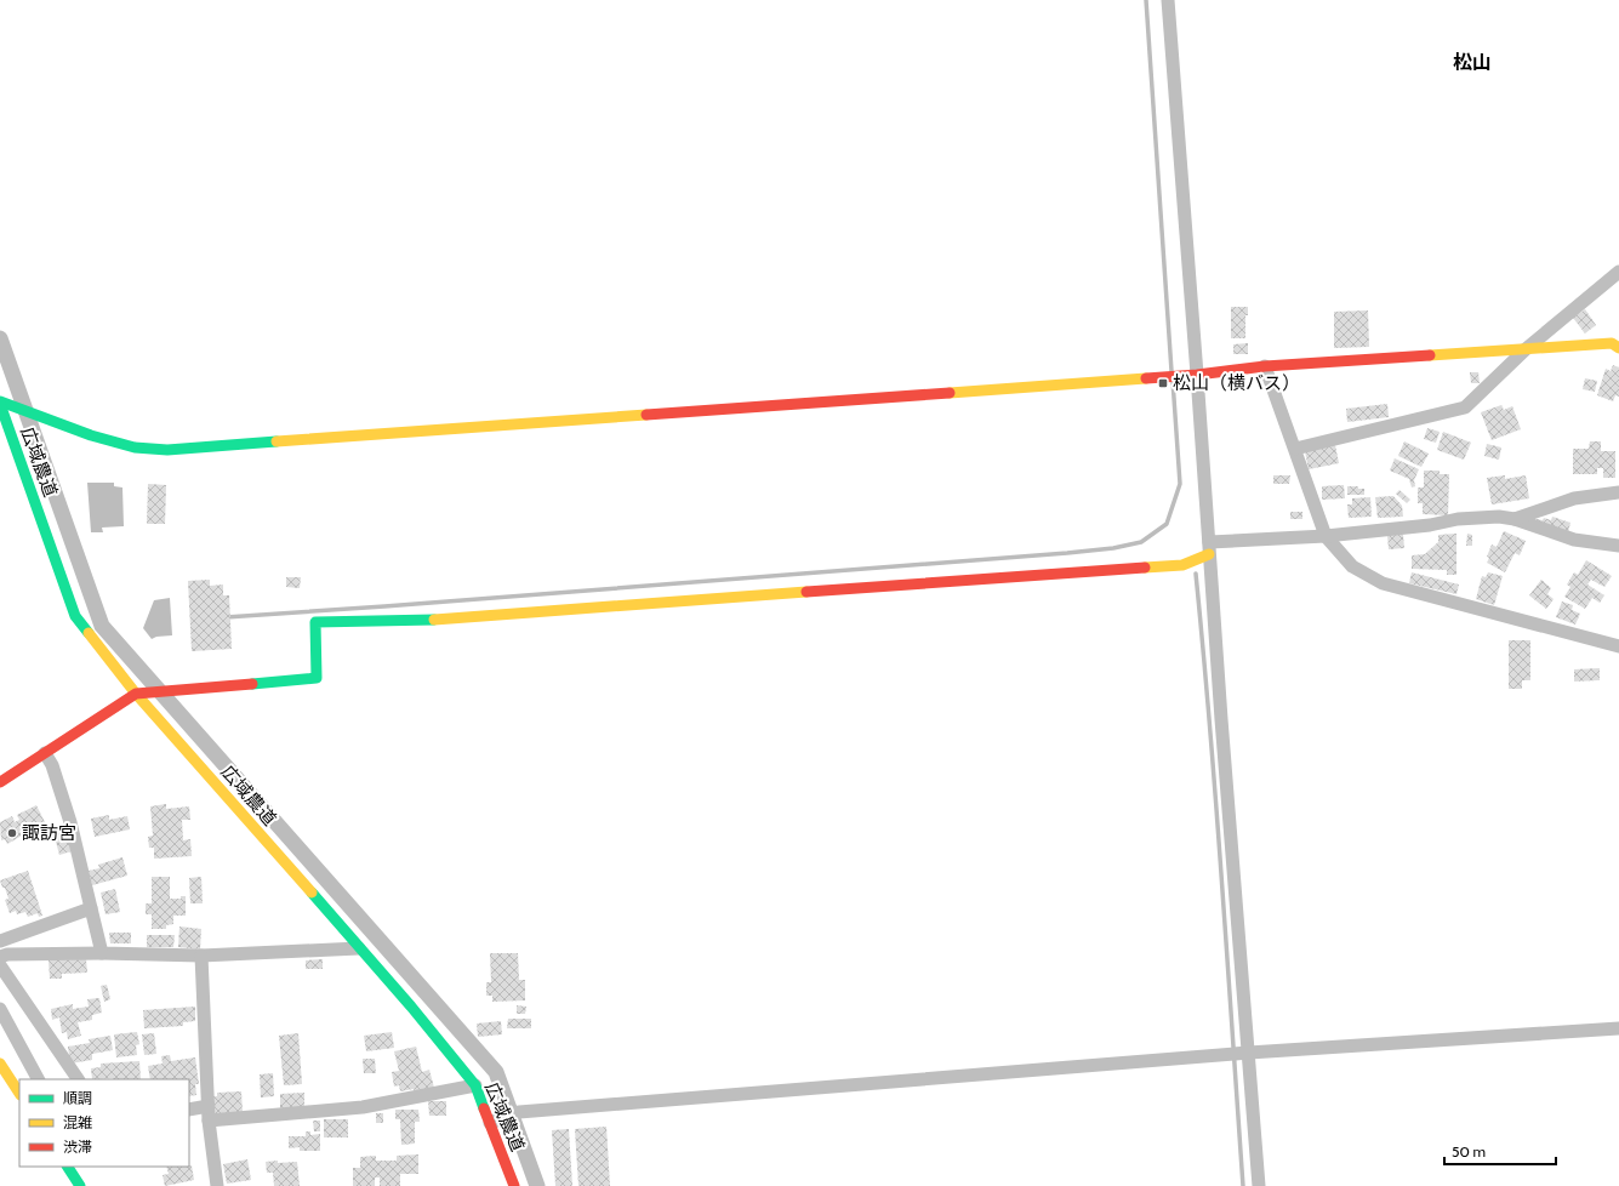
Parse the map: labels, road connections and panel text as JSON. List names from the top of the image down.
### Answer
{
  "streets": {
    "street": ["広域農道"]
  },
  "districts": ["松山"],
  "places": {
    "transit": ["松山（横バス）"],
    "other": ["諏訪宮"]
  },
  "legend": ["順調", "混雑", "渋滞"],
  "scale_bar": "50 m"
}
